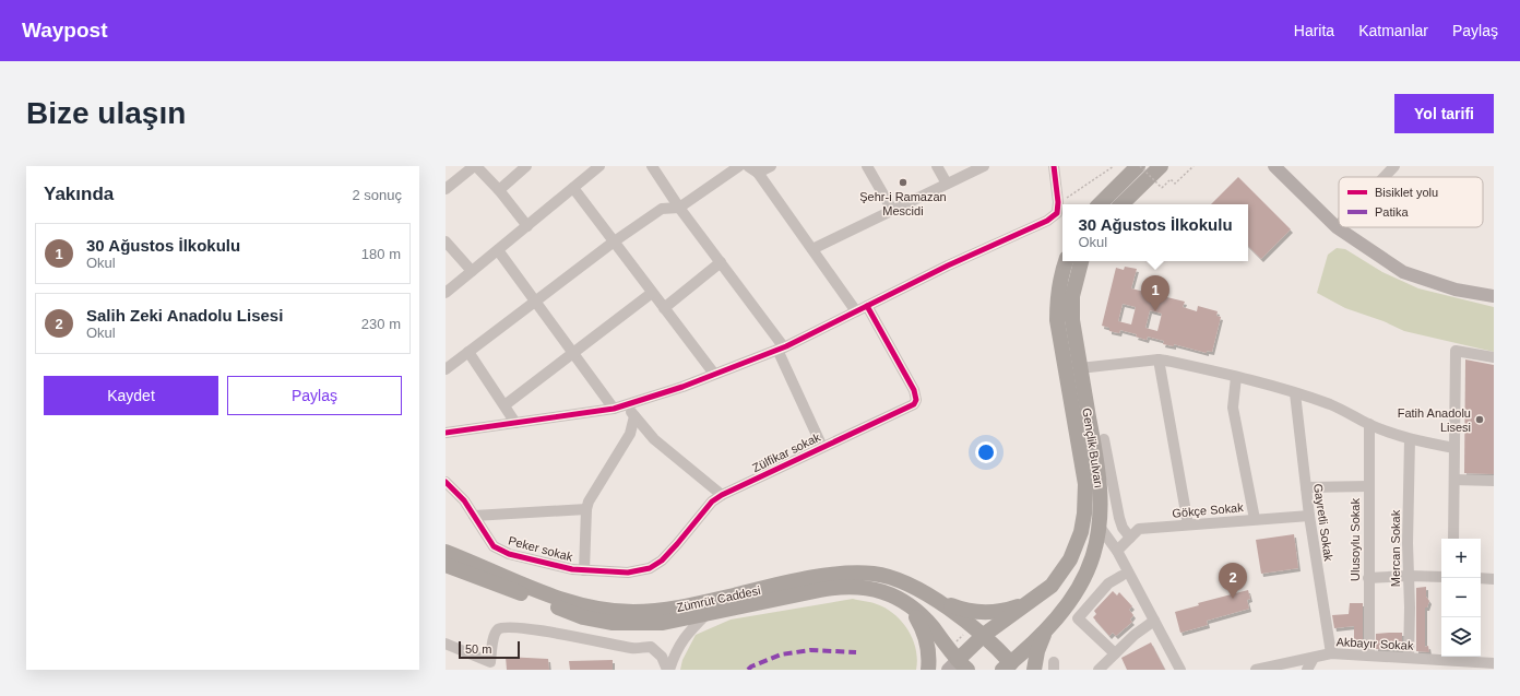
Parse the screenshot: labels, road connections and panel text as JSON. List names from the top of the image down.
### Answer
{
  "streets": {
    "highway": ["Gençlik Bulvarı", "Zümrüt Caddesi"],
    "street": [
      "Zülfikar sokak",
      "Gökçe Sokak",
      "Gayretli Sokak",
      "Ulusoylu Sokak",
      "Peker sokak",
      "Mercan Sokak",
      "Akbayır Sokak"
    ]
  },
  "crossings": [
    ["Gençlik Bulvarı", "Zümrüt Caddesi"],
    ["Zülfikar sokak", "Peker sokak"],
    ["Gökçe Sokak", "Gayretli Sokak"],
    ["Gayretli Sokak", "Akbayır Sokak"],
    ["Ulusoylu Sokak", "Akbayır Sokak"],
    ["Mercan Sokak", "Akbayır Sokak"]
  ],
  "places": ["Şehr-i Ramazan Mescidi", "Fatih Anadolu Lisesi"],
  "legend": ["Bisiklet yolu", "Patika"],
  "scale_bar": "50 m",
  "page": {
    "header": "Waypost",
    "nav": ["Harita", "Katmanlar", "Paylaş"],
    "buttons": [
      "Yol tarifi",
      ["Kaydet", "Paylaş"]
    ],
    "title": "Bize ulaşın",
    "heading": ["Yakında", "2 sonuç"],
    "popup": ["30 Ağustos İlkokulu", "Okul"],
    "list": [
      {
        "mark": "1",
        "name": "30 Ağustos İlkokulu",
        "note": "Okul",
        "value": "180 m"
      },
      {
        "mark": "2",
        "name": "Salih Zeki Anadolu Lisesi",
        "note": "Okul",
        "value": "230 m"
      }
    ],
    "pins": ["1", "2"],
    "map_buttons": ["+", "−"],
    "scale": "50 m"
  }
}
